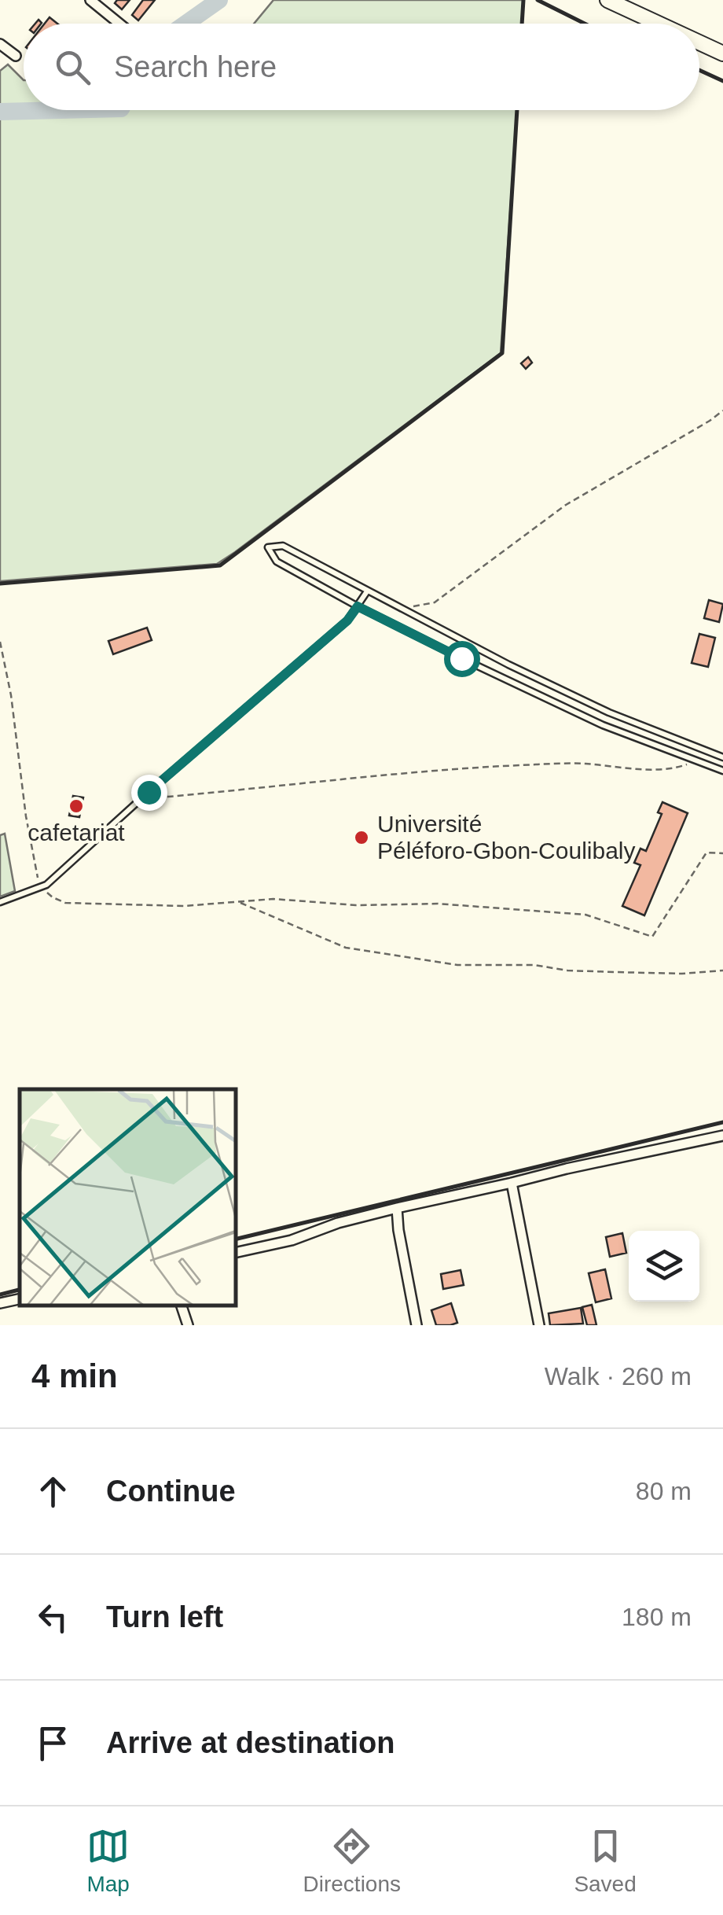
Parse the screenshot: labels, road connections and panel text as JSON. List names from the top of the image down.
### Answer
{
  "places": ["cafetariat", "Université Péléforo-Gbon-Coulibaly"],
  "page": {
    "search": "Search here",
    "heading": ["4 min", "Walk · 260 m"],
    "list": [
      ["Continue", "80 m"],
      ["Turn left", "180 m"],
      "Arrive at destination"
    ],
    "nav": ["Map", "Directions", "Saved"]
  }
}
